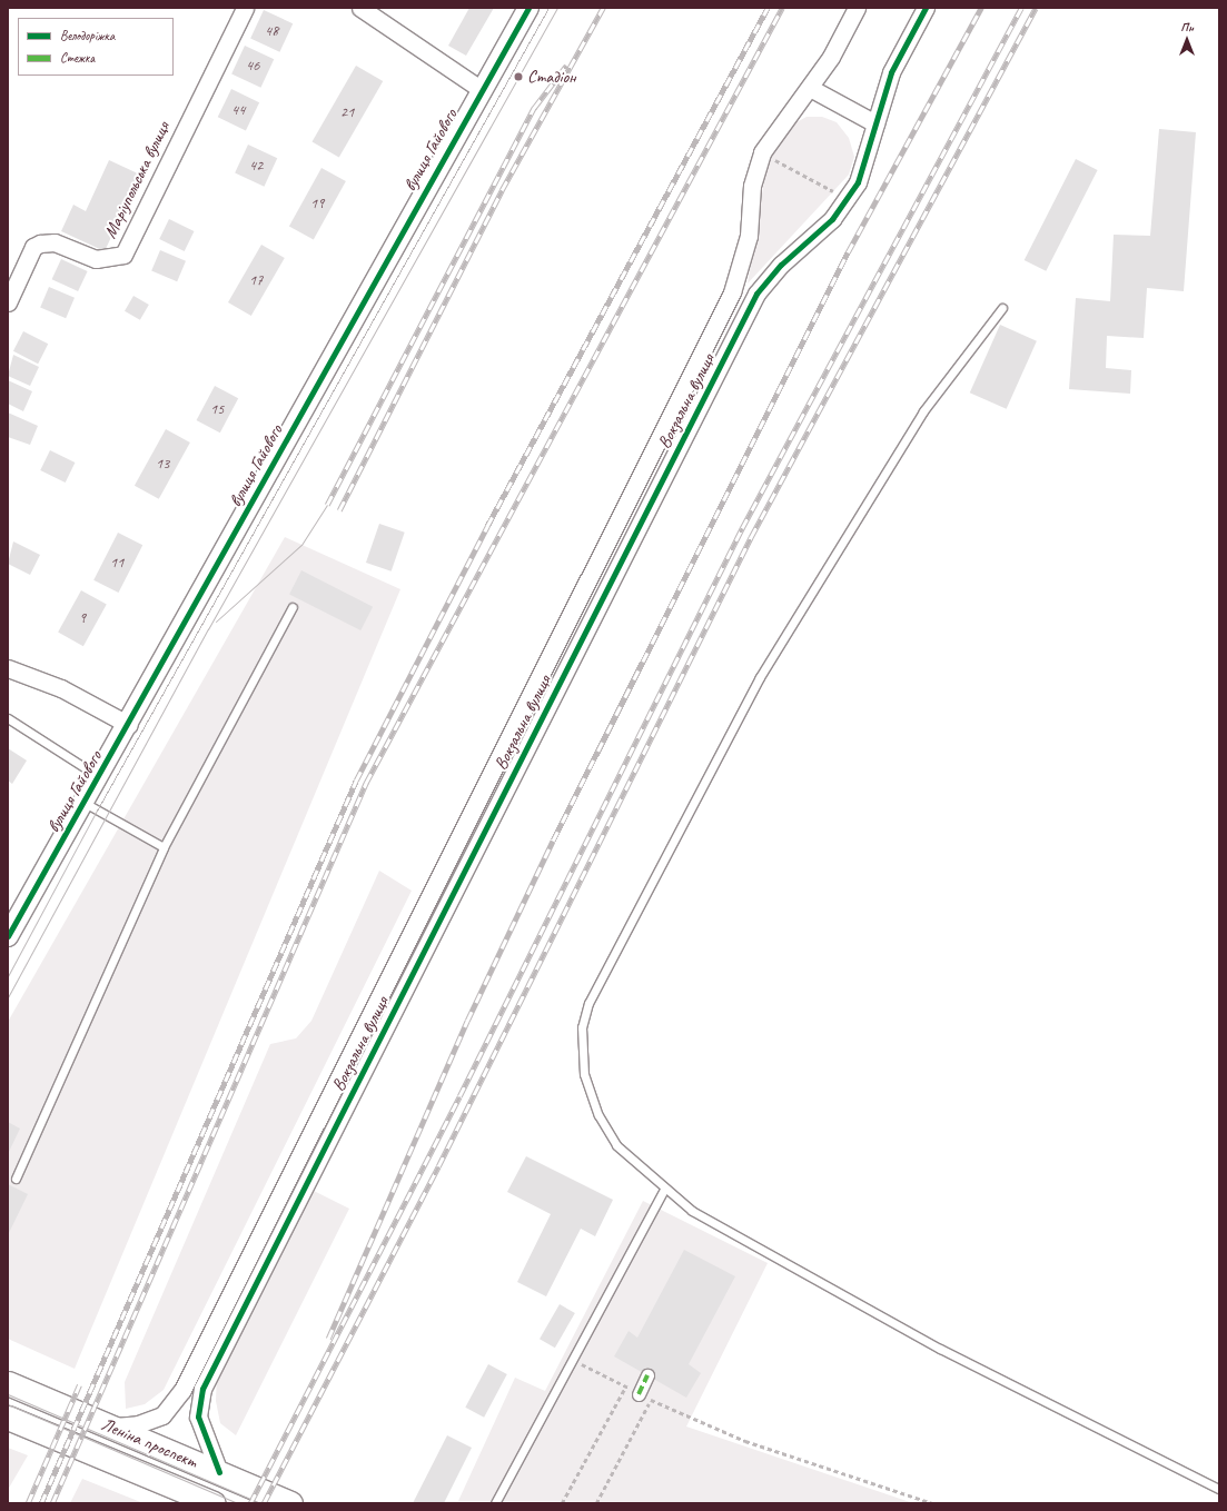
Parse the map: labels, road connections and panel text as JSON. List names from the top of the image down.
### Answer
{
  "streets": {
    "main road": ["Леніна проспект"],
    "street": ["вулиця Гайового", "Маріупольська вулиця", "Вокзальна вулиця"]
  },
  "crossings": [
    ["Вокзальна вулиця", "Леніна проспект"]
  ],
  "places": ["Стадіон"],
  "house_numbers": [
    "48",
    "46",
    "44",
    "21",
    "42",
    "19",
    "17",
    "15",
    "13",
    "11",
    "9"
  ],
  "legend": ["Велодоріжка", "Стежка"],
  "north": "top"
}
